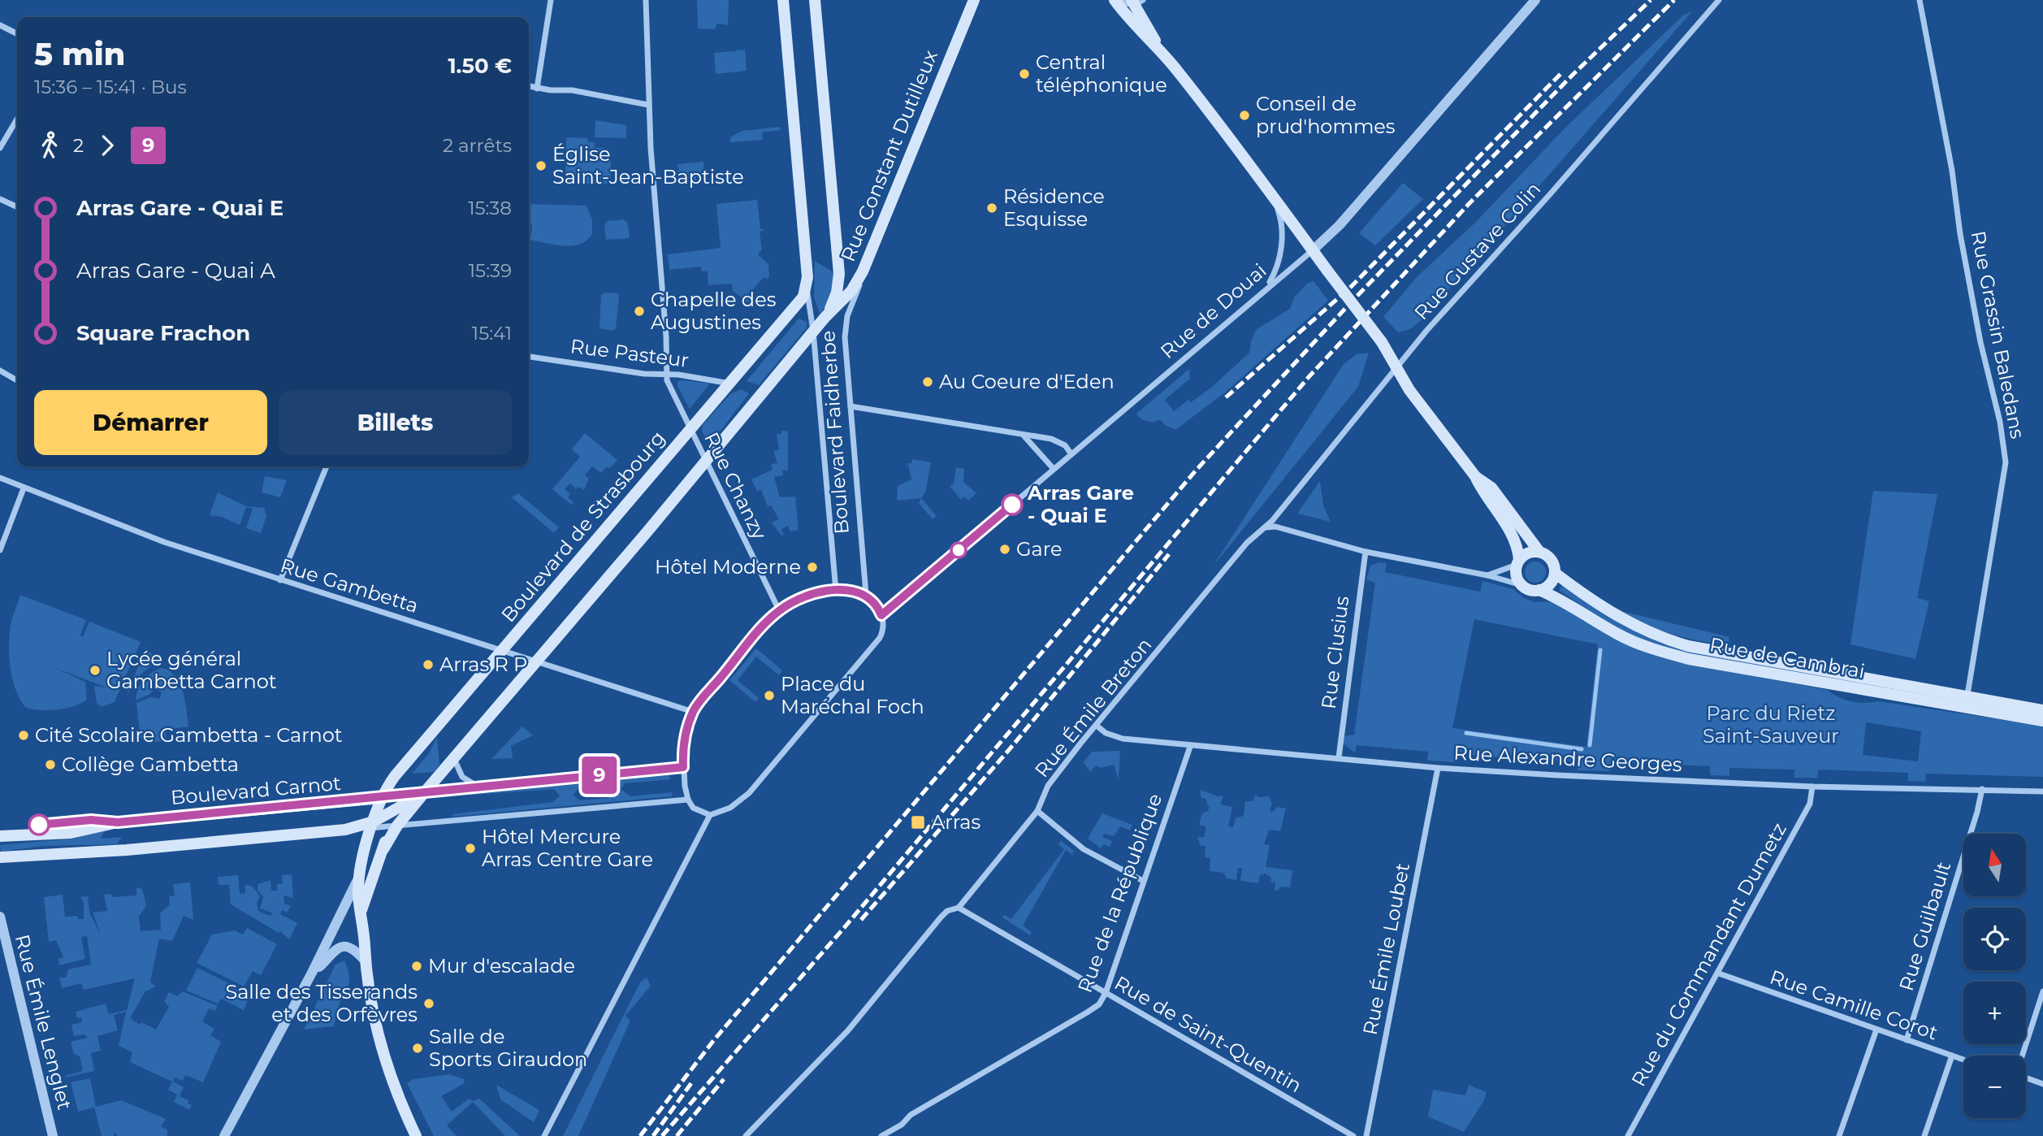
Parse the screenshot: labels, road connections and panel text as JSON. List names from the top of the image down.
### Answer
{
  "streets": {
    "main road": [
      "Rue Constant Dutilleux",
      "Boulevard Faidherbe",
      "Boulevard de Strasbourg",
      "Rue de Cambrai",
      "Boulevard Carnot"
    ],
    "street": [
      "Rue Gustave Colin",
      "Rue de Douai",
      "Rue Grassin Baledans",
      "Rue Pasteur",
      "Rue Chanzy",
      "Rue Gambetta",
      "Rue Clusius",
      "Rue Émile Breton",
      "Rue Alexandre Georges",
      "Rue de la République",
      "Rue Guilbault",
      "Rue Émile Loubet",
      "Rue du Commandant Dumetz",
      "Rue Camille Corot",
      "Rue Émile Lenglet",
      "Rue de Saint-Quentin"
    ]
  },
  "crossings": [
    ["Rue Constant Dutilleux", "Boulevard Faidherbe"],
    ["Rue Gustave Colin", "Rue Émile Breton"],
    ["Rue Grassin Baledans", "Rue de Cambrai"],
    ["Rue Pasteur", "Rue Chanzy"],
    ["Rue Pasteur", "Boulevard de Strasbourg"],
    ["Boulevard Faidherbe", "Rue Chanzy"],
    ["Boulevard Faidherbe", "Boulevard de Strasbourg"],
    ["Rue Chanzy", "Boulevard de Strasbourg"],
    ["Boulevard de Strasbourg", "Rue Gambetta"],
    ["Boulevard de Strasbourg", "Boulevard Carnot"],
    ["Rue Clusius", "Rue Alexandre Georges"],
    ["Rue Émile Breton", "Rue Alexandre Georges"],
    ["Rue Émile Breton", "Rue de Saint-Quentin"],
    ["Rue Alexandre Georges", "Rue de la République"],
    ["Rue Alexandre Georges", "Rue Guilbault"],
    ["Rue Alexandre Georges", "Rue Émile Loubet"],
    ["Rue Alexandre Georges", "Rue du Commandant Dumetz"],
    ["Rue de la République", "Rue de Saint-Quentin"],
    ["Rue Guilbault", "Rue Camille Corot"],
    ["Rue du Commandant Dumetz", "Rue Camille Corot"]
  ],
  "parks": ["Parc du Rietz Saint-Sauveur"],
  "places": {
    "other": [
      "Central téléphonique",
      "Conseil de prud'hommes",
      "Église Saint-Jean-Baptiste",
      "Résidence Esquisse",
      "Chapelle des Augustines",
      "Au Coeure d'Eden",
      "Arras Gare - Quai E",
      "Gare",
      "Hôtel Moderne",
      "Arras R P",
      "Lycée général Gambetta Carnot",
      "Place du Maréchal Foch",
      "Cité Scolaire Gambetta - Carnot",
      "Collège Gambetta",
      "Hôtel Mercure Arras Centre Gare",
      "Mur d'escalade",
      "Salle des Tisserands et des Orfèvres",
      "Salle de Sports Giraudon"
    ],
    "transit": ["Arras"]
  },
  "lines": ["bus line 9"],
  "north": "top",
  "page": {
    "on_map": "9",
    "heading": ["5 min", "15:36 – 15:41 · Bus", "1.50 €"],
    "legs": ["2", "9", "2 arrêts"],
    "list": [
      {
        "name": "Arras Gare - Quai E",
        "value": "15:38"
      },
      {
        "name": "Arras Gare - Quai A",
        "value": "15:39"
      },
      {
        "name": "Square Frachon",
        "value": "15:41"
      }
    ],
    "buttons": ["Démarrer", "Billets"],
    "map_buttons": ["+", "−"]
  }
}
